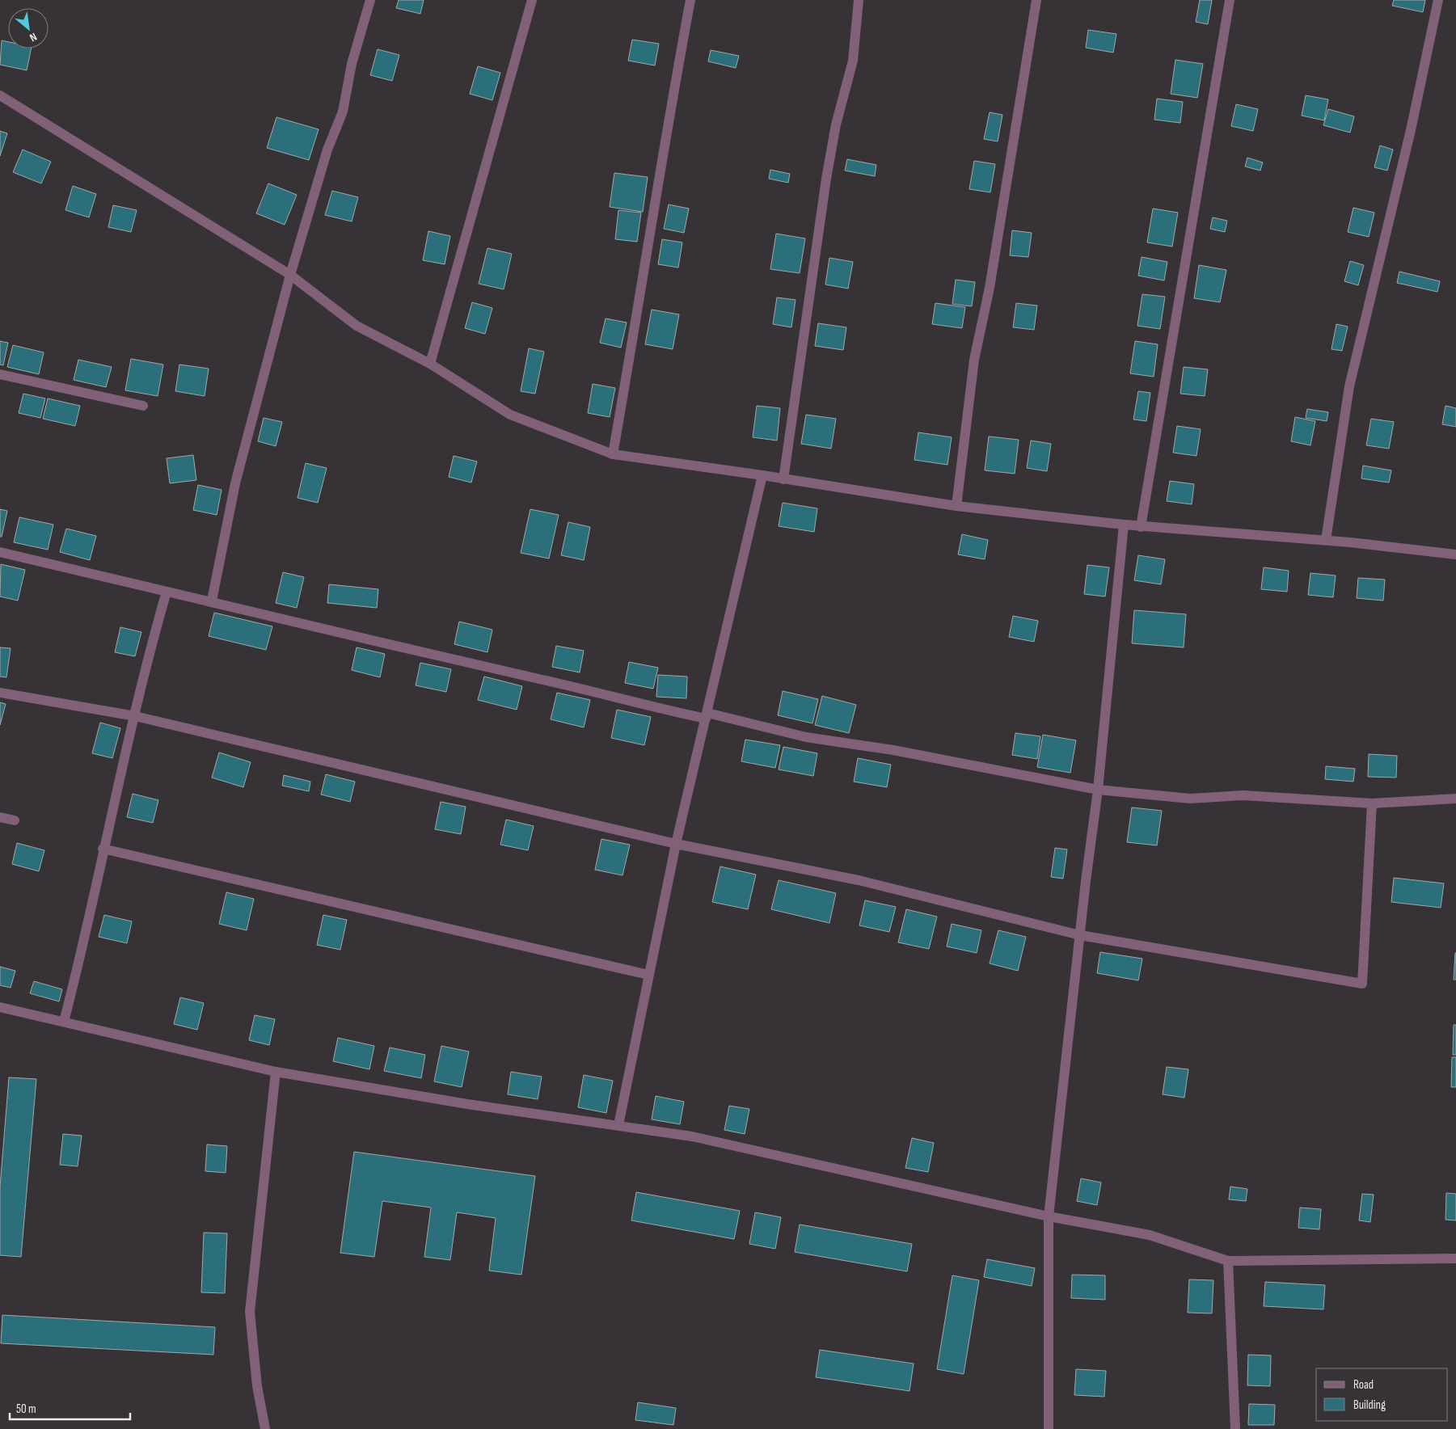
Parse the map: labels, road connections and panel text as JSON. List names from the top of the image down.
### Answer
{
  "legend": ["Road", "Building"],
  "scale_bar": "50 m",
  "north": "bottom right"
}
